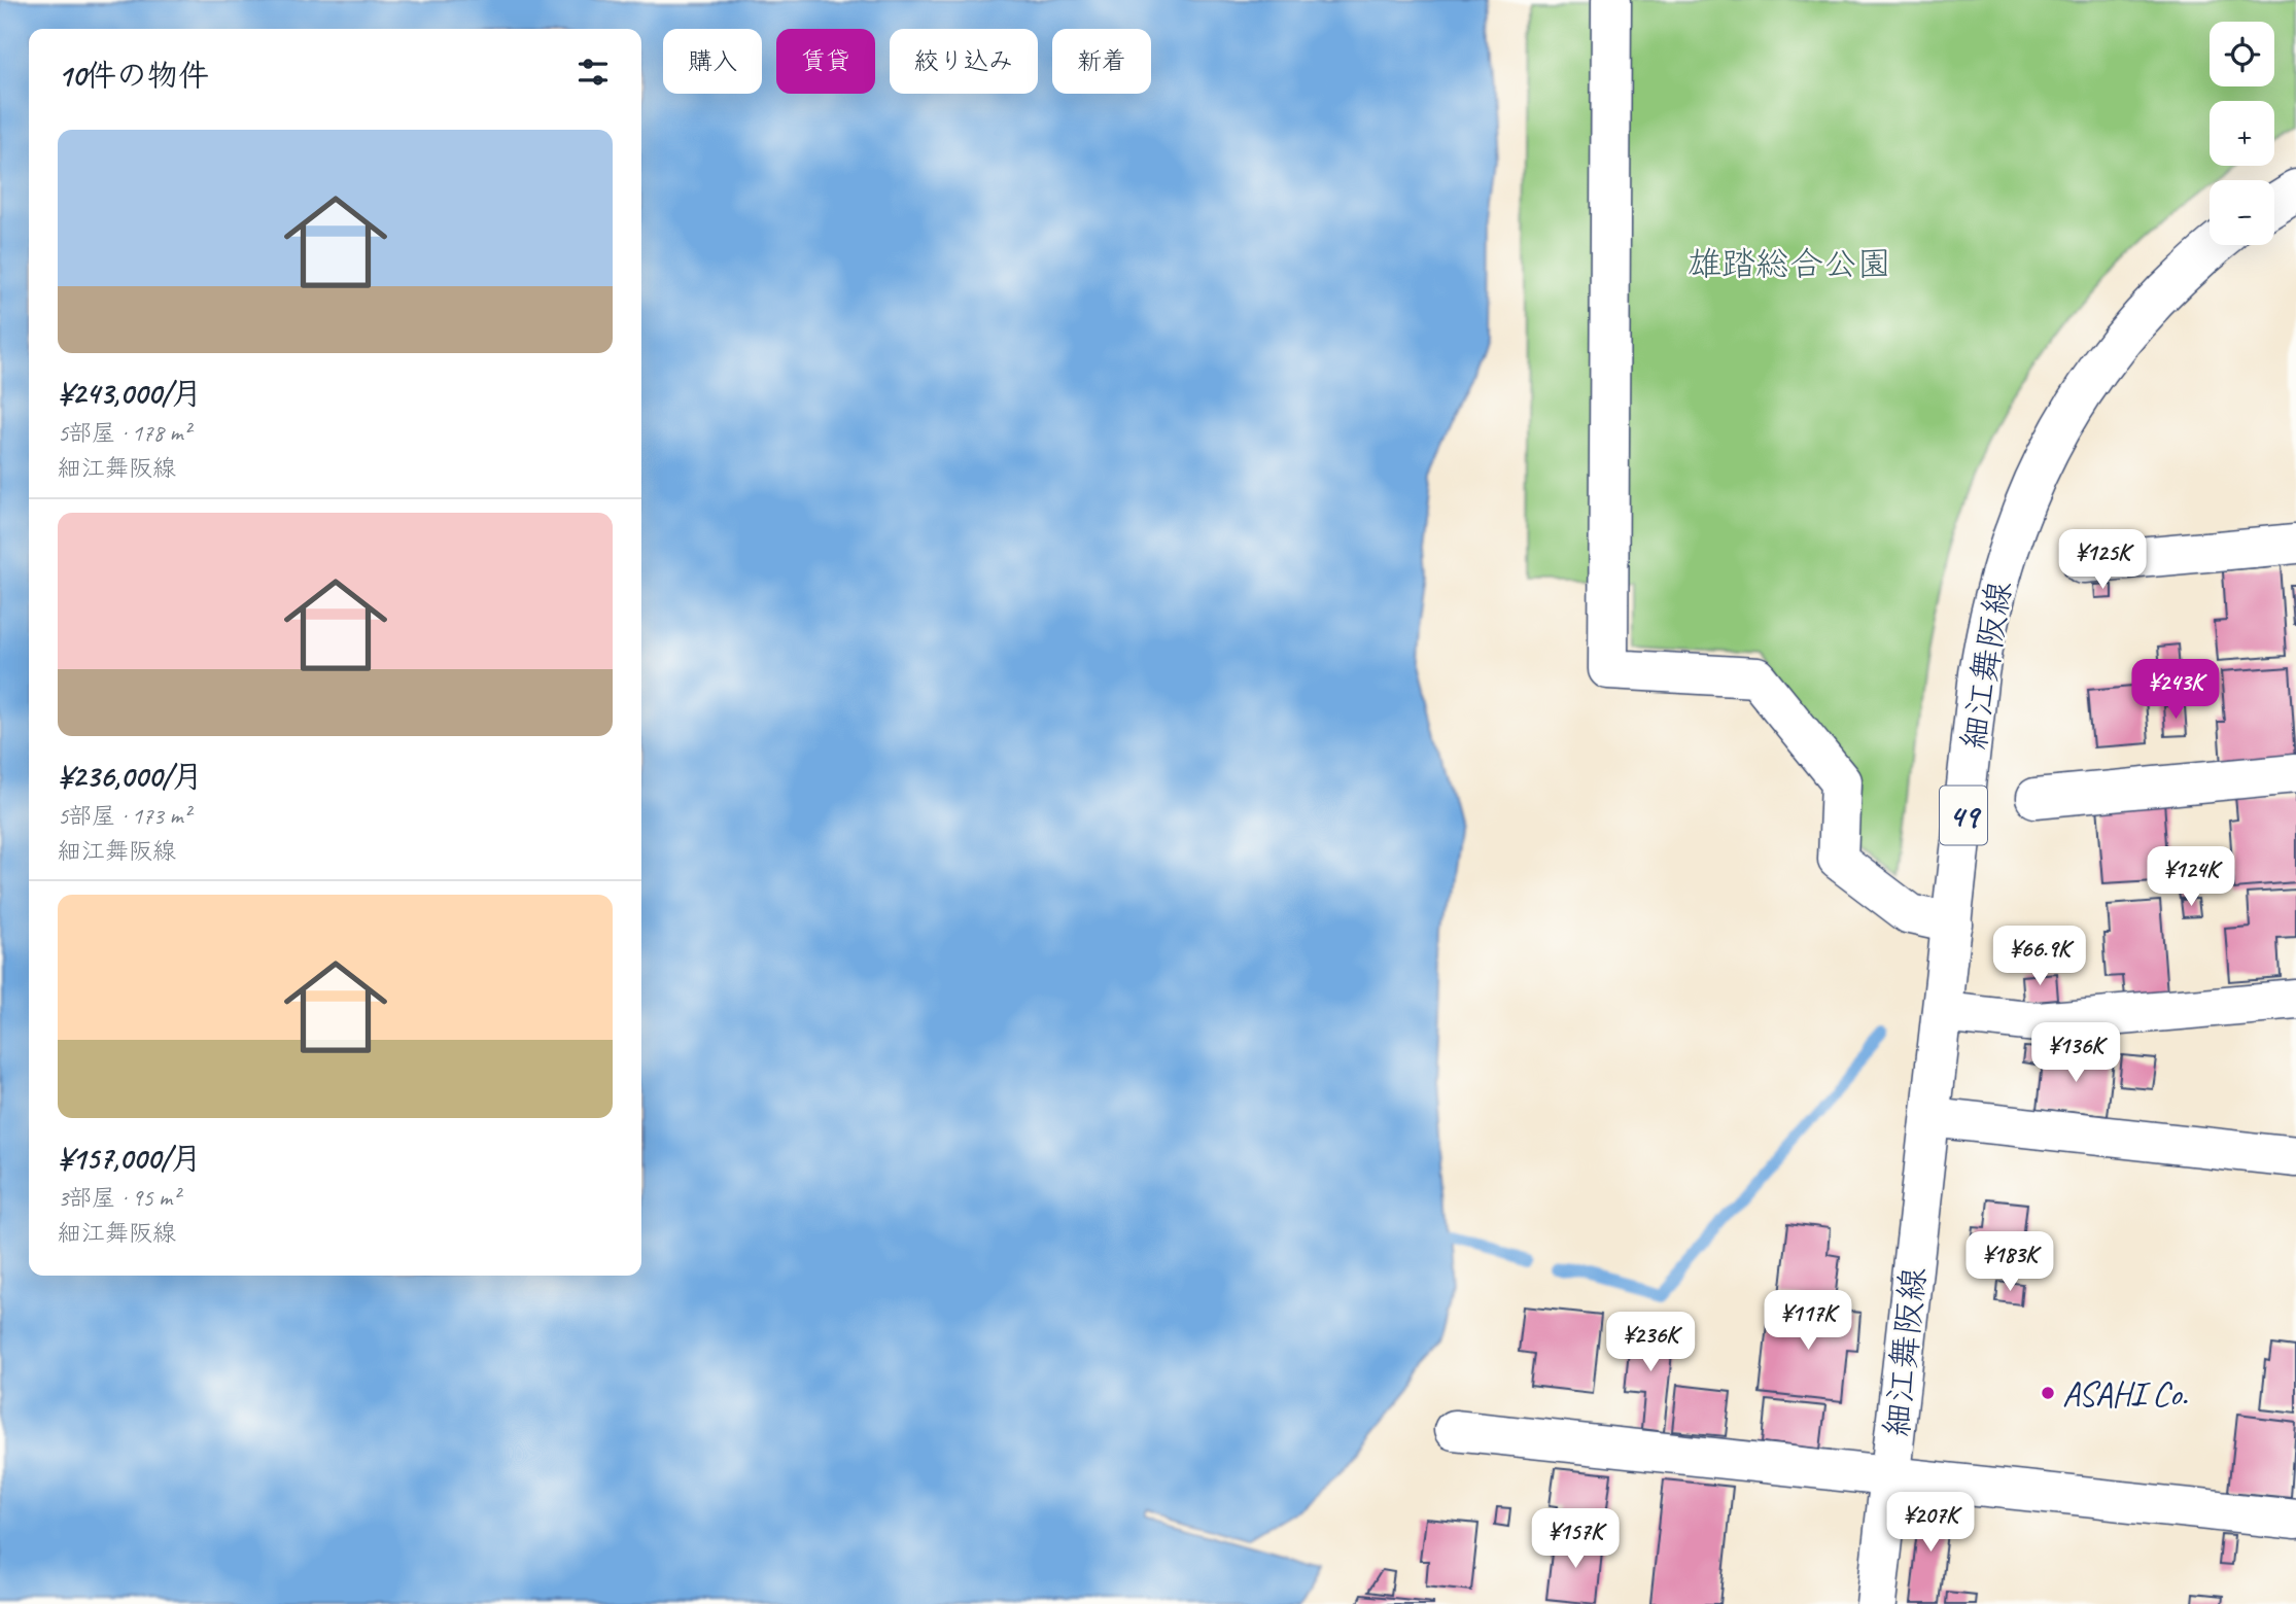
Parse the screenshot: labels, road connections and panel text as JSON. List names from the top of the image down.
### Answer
{
  "streets": {
    "street": ["細江舞阪線", "49"]
  },
  "parks": ["雄踏総合公園"],
  "places": ["ASAHI Co."],
  "page": {
    "map_buttons": ["+", "−"],
    "chip": [
      "購入",
      "賃貸",
      "絞り込み",
      "新着"
    ],
    "heading": "10件の物件",
    "list": [
      {
        "name": "¥243,000/月",
        "note": "5部屋 · 178 m² · 細江舞阪線"
      },
      {
        "name": "¥236,000/月",
        "note": "5部屋 · 173 m² · 細江舞阪線"
      },
      {
        "name": "¥157,000/月",
        "note": "3部屋 · 95 m² · 細江舞阪線"
      }
    ],
    "price": [
      "¥125K",
      "¥243K",
      "¥124K",
      "¥66.9K",
      "¥136K",
      "¥183K",
      "¥117K",
      "¥236K",
      "¥207K",
      "¥157K"
    ]
  }
}
